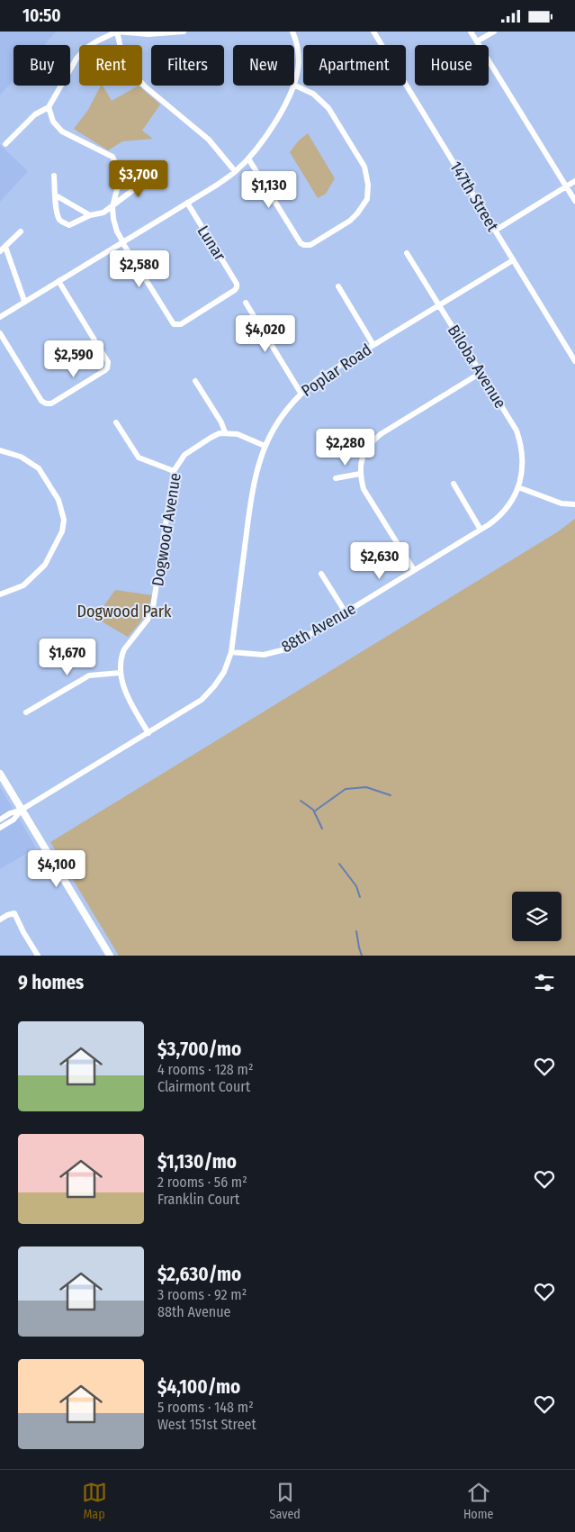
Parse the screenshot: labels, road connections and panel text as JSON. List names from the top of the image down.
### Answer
{
  "streets": {
    "street": [
      "147th Street",
      "Lunar",
      "Biloba Avenue",
      "Poplar Road",
      "Dogwood Avenue",
      "88th Avenue"
    ]
  },
  "crossings": [
    ["147th Street", "Poplar Road"],
    ["Biloba Avenue", "Poplar Road"],
    ["Biloba Avenue", "88th Avenue"],
    ["Poplar Road", "88th Avenue"]
  ],
  "parks": ["Dogwood Park"],
  "page": {
    "status": "10:50",
    "chip": [
      "Buy",
      "Rent",
      "Filters",
      "New",
      "Apartment",
      "House"
    ],
    "price": [
      "$3,700",
      "$1,130",
      "$2,580",
      "$4,020",
      "$2,590",
      "$2,280",
      "$2,630",
      "$1,670",
      "$4,100"
    ],
    "heading": "9 homes",
    "list": [
      {
        "name": "$3,700/mo",
        "note": "4 rooms · 128 m² · Clairmont Court"
      },
      {
        "name": "$1,130/mo",
        "note": "2 rooms · 56 m² · Franklin Court"
      },
      {
        "name": "$2,630/mo",
        "note": "3 rooms · 92 m² · 88th Avenue"
      },
      {
        "name": "$4,100/mo",
        "note": "5 rooms · 148 m² · West 151st Street"
      }
    ],
    "tabs": ["Map", "Saved", "Home"]
  }
}
